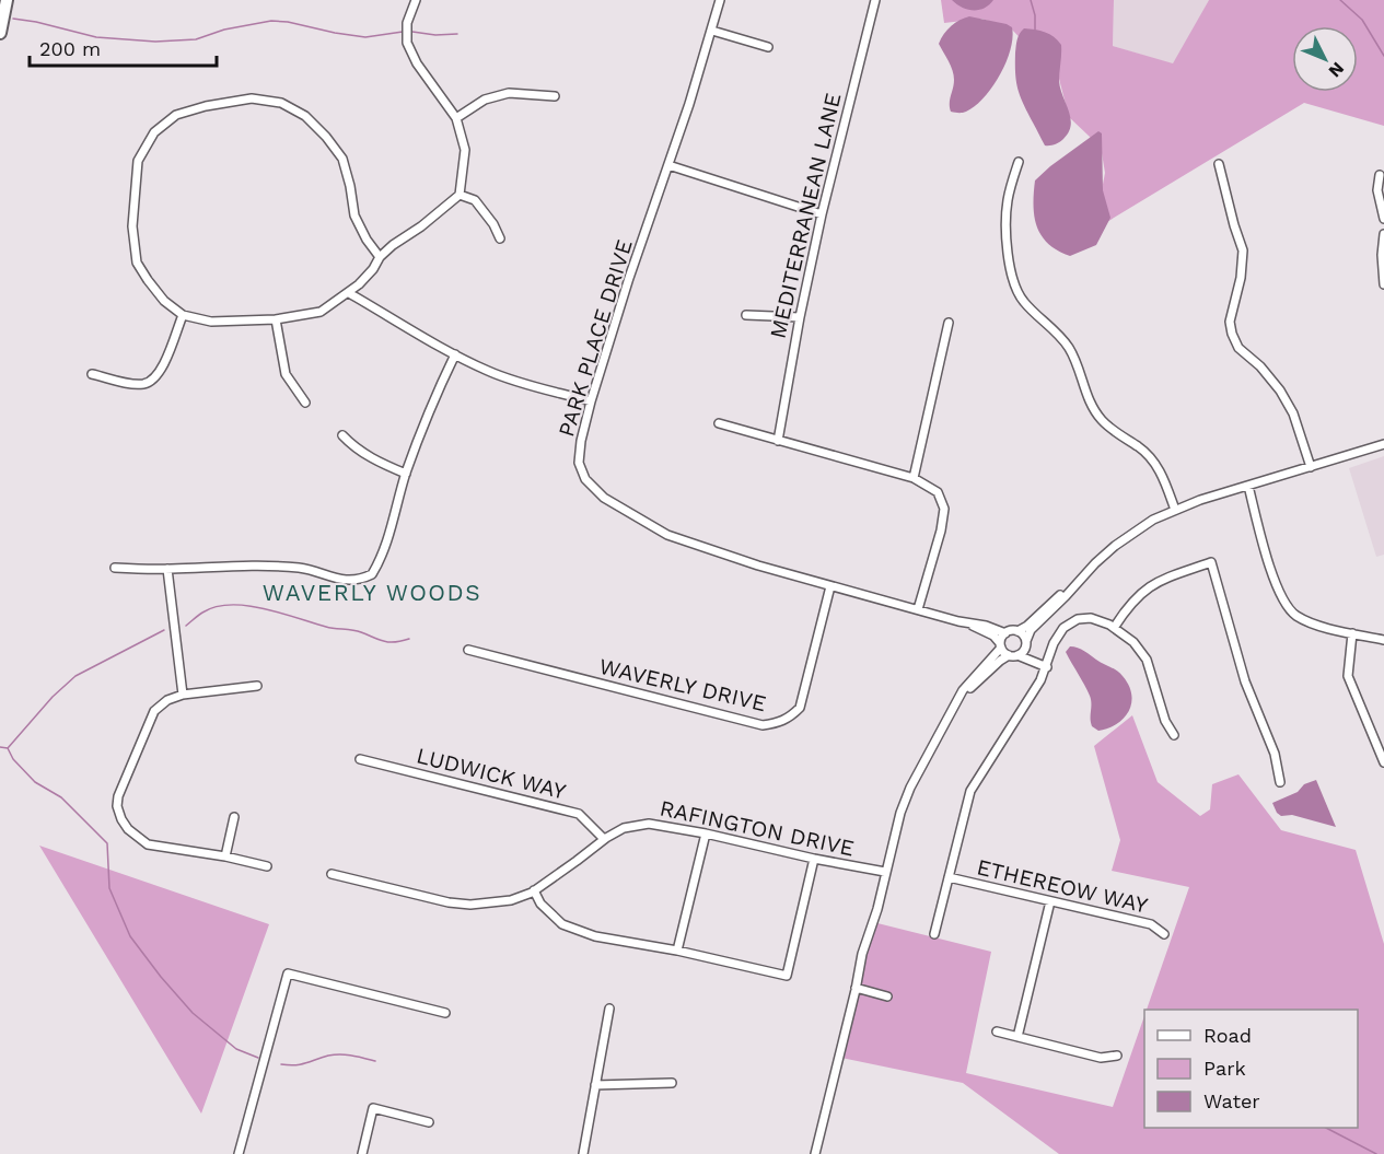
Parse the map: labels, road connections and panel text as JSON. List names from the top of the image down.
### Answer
{
  "streets": {
    "street": [
      "MEDITERRANEAN LANE",
      "PARK PLACE DRIVE",
      "WAVERLY DRIVE",
      "LUDWICK WAY",
      "RAFINGTON DRIVE",
      "ETHEREOW WAY"
    ]
  },
  "crossings": [
    ["PARK PLACE DRIVE", "WAVERLY DRIVE"],
    ["LUDWICK WAY", "RAFINGTON DRIVE"]
  ],
  "districts": ["WAVERLY WOODS"],
  "legend": ["Road", "Park", "Water"],
  "scale_bar": "200 m",
  "north": "bottom right"
}
